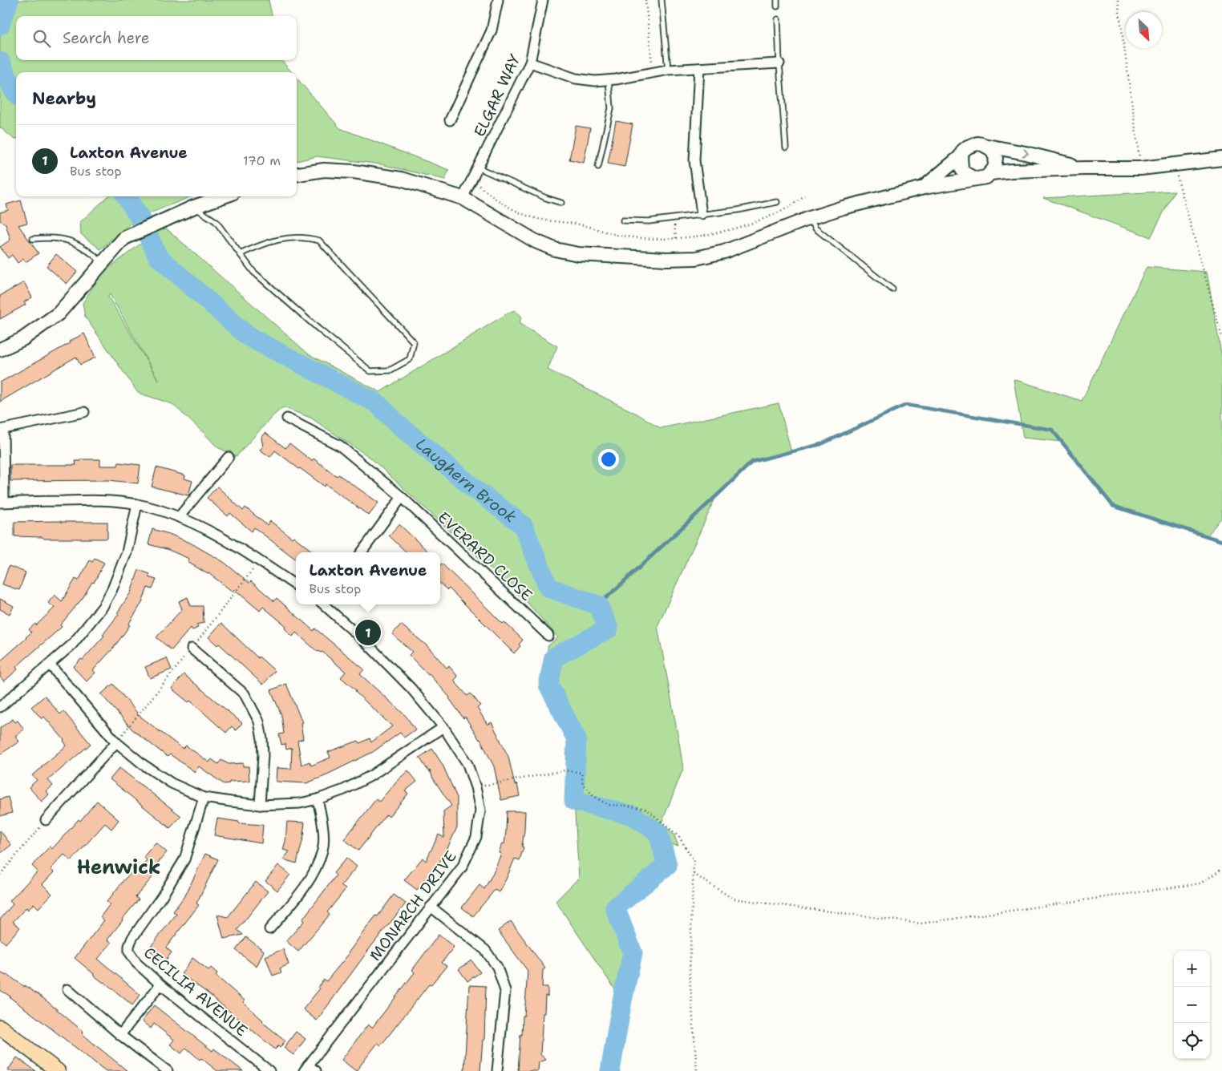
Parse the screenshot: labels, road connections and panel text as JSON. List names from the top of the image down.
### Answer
{
  "streets": {
    "street": [
      "ELGAR WAY",
      "EVERARD CLOSE",
      "MONARCH DRIVE",
      "CECILIA AVENUE"
    ]
  },
  "districts": ["Henwick"],
  "water": ["Laughern Brook"],
  "north": "bottom right",
  "page": {
    "search": "Search here",
    "heading": "Nearby",
    "list": [
      {
        "mark": "1",
        "name": "Laxton Avenue",
        "note": "Bus stop",
        "value": "170 m"
      }
    ],
    "popup": ["Laxton Avenue", "Bus stop"],
    "pins": "1",
    "map_buttons": ["+", "−"]
  }
}
